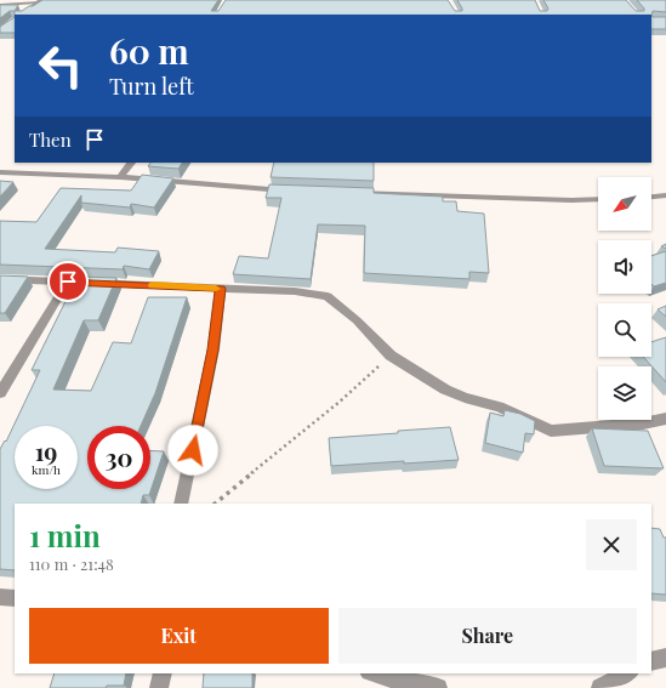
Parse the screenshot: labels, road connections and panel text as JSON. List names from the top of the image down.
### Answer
{
  "north": "bottom left",
  "page": {
    "turn": ["60 m", "Turn left"],
    "then": "Then",
    "speed": "19 km/h",
    "limit": "30",
    "heading": ["1 min", "110 m · 21:48"],
    "buttons": ["Exit", "Share"]
  }
}
